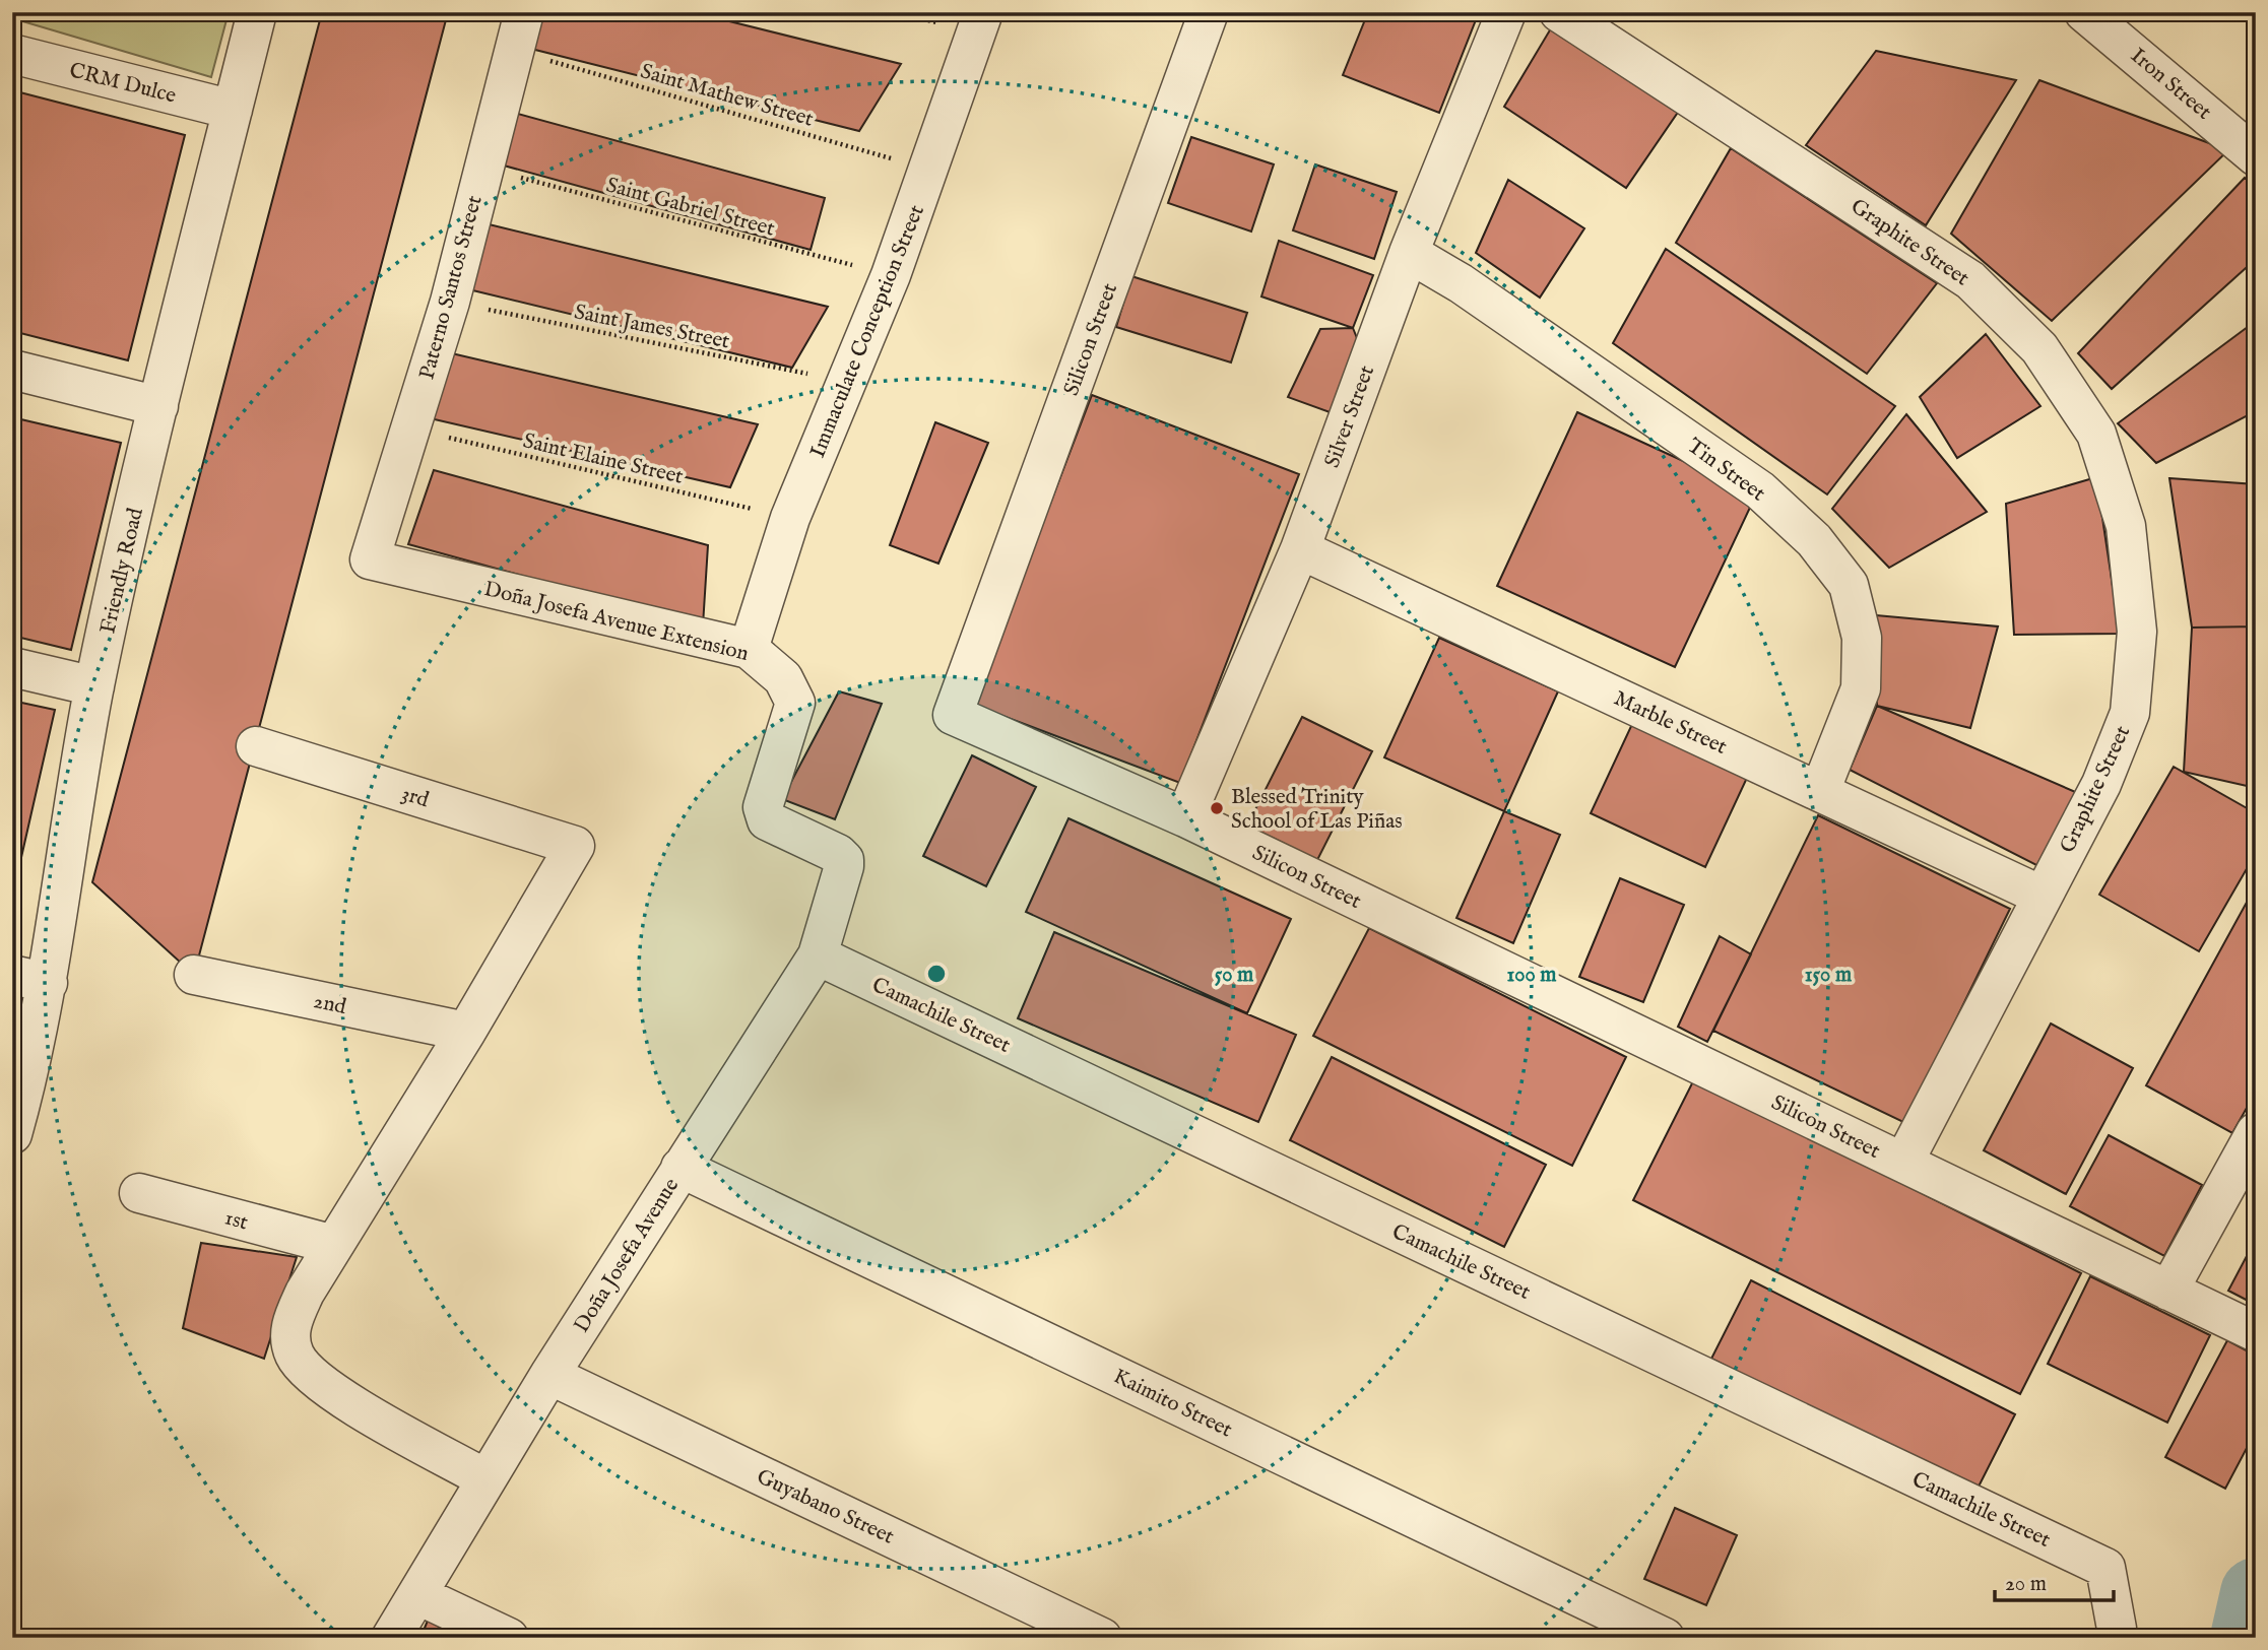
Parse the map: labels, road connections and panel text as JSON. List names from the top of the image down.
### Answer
{
  "streets": {
    "street": [
      "CRM Dulce",
      "Iron Street",
      "Graphite Street",
      "Paterno Santos Street",
      "Immaculate Conception Street",
      "Silicon Street",
      "Silver Street",
      "Tin Street",
      "Friendly Road",
      "Doña Josefa Avenue Extension",
      "Marble Street",
      "3rd",
      "2nd",
      "Camachile Street",
      "1st",
      "Doña Josefa Avenue",
      "Kaimito Street",
      "Guyabano Street"
    ],
    "path": [
      "Saint Mathew Street",
      "Saint Gabriel Street",
      "Saint James Street",
      "Saint Elaine Street"
    ]
  },
  "crossings": [
    ["CRM Dulce", "Friendly Road"],
    ["Saint Mathew Street", "Paterno Santos Street"],
    ["Saint Mathew Street", "Immaculate Conception Street"],
    ["Saint Gabriel Street", "Paterno Santos Street"],
    ["Saint Gabriel Street", "Immaculate Conception Street"],
    ["Graphite Street", "Silicon Street"],
    ["Graphite Street", "Marble Street"],
    ["Paterno Santos Street", "Saint James Street"],
    ["Paterno Santos Street", "Saint Elaine Street"],
    ["Paterno Santos Street", "Doña Josefa Avenue Extension"],
    ["Saint James Street", "Immaculate Conception Street"],
    ["Immaculate Conception Street", "Saint Elaine Street"],
    ["Immaculate Conception Street", "Doña Josefa Avenue Extension"],
    ["Silicon Street", "Silver Street"],
    ["Silver Street", "Tin Street"],
    ["Silver Street", "Marble Street"],
    ["Tin Street", "Marble Street"],
    ["Doña Josefa Avenue Extension", "Doña Josefa Avenue"],
    ["3rd", "2nd"],
    ["Camachile Street", "Doña Josefa Avenue"],
    ["Doña Josefa Avenue", "Kaimito Street"],
    ["Doña Josefa Avenue", "Guyabano Street"]
  ],
  "places": ["Blessed Trinity School of Las Piñas"],
  "scale_bar": "20 m",
  "rings": ["50 m", "100 m", "150 m"]
}
